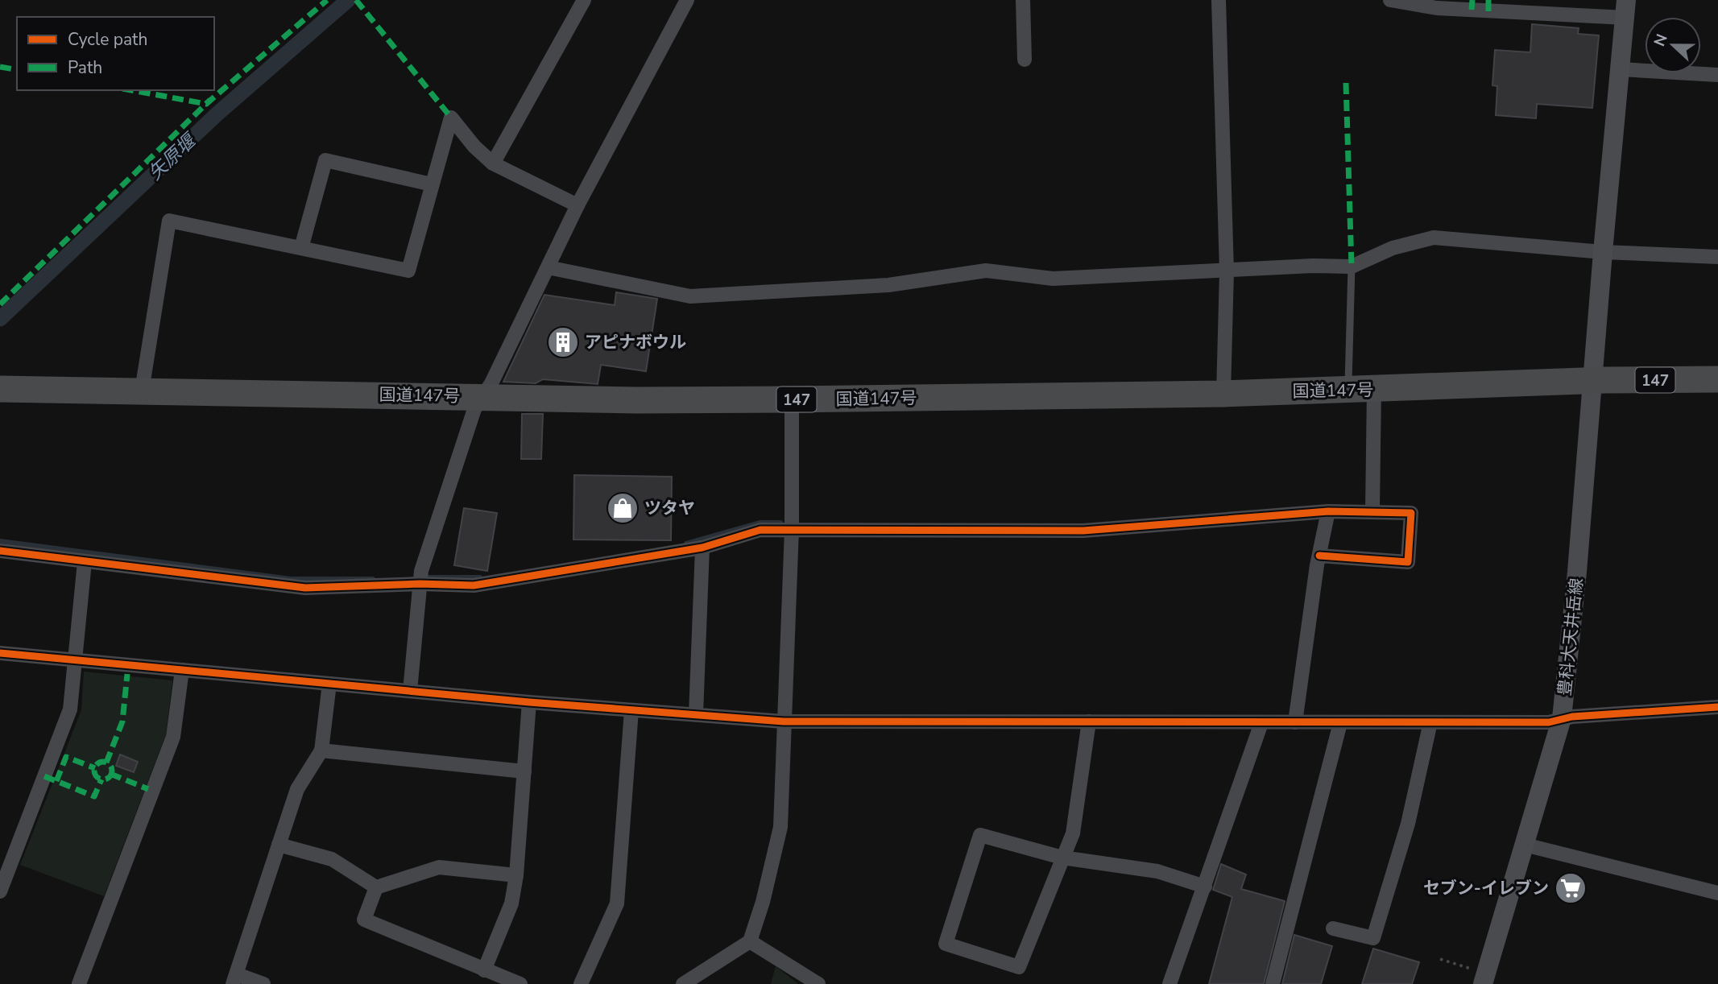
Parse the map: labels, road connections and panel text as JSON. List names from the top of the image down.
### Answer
{
  "streets": {
    "highway": ["147", "国道147号"],
    "main road": ["豊科大天井岳線"]
  },
  "crossings": [
    ["国道147号", "豊科大天井岳線"]
  ],
  "water": ["矢原堰"],
  "places": {
    "building": ["アピナボウル"],
    "shop": ["ツタヤ"],
    "supermarket": ["セブン-イレブン"]
  },
  "legend": ["Cycle path", "Path"],
  "north": "left"
}
